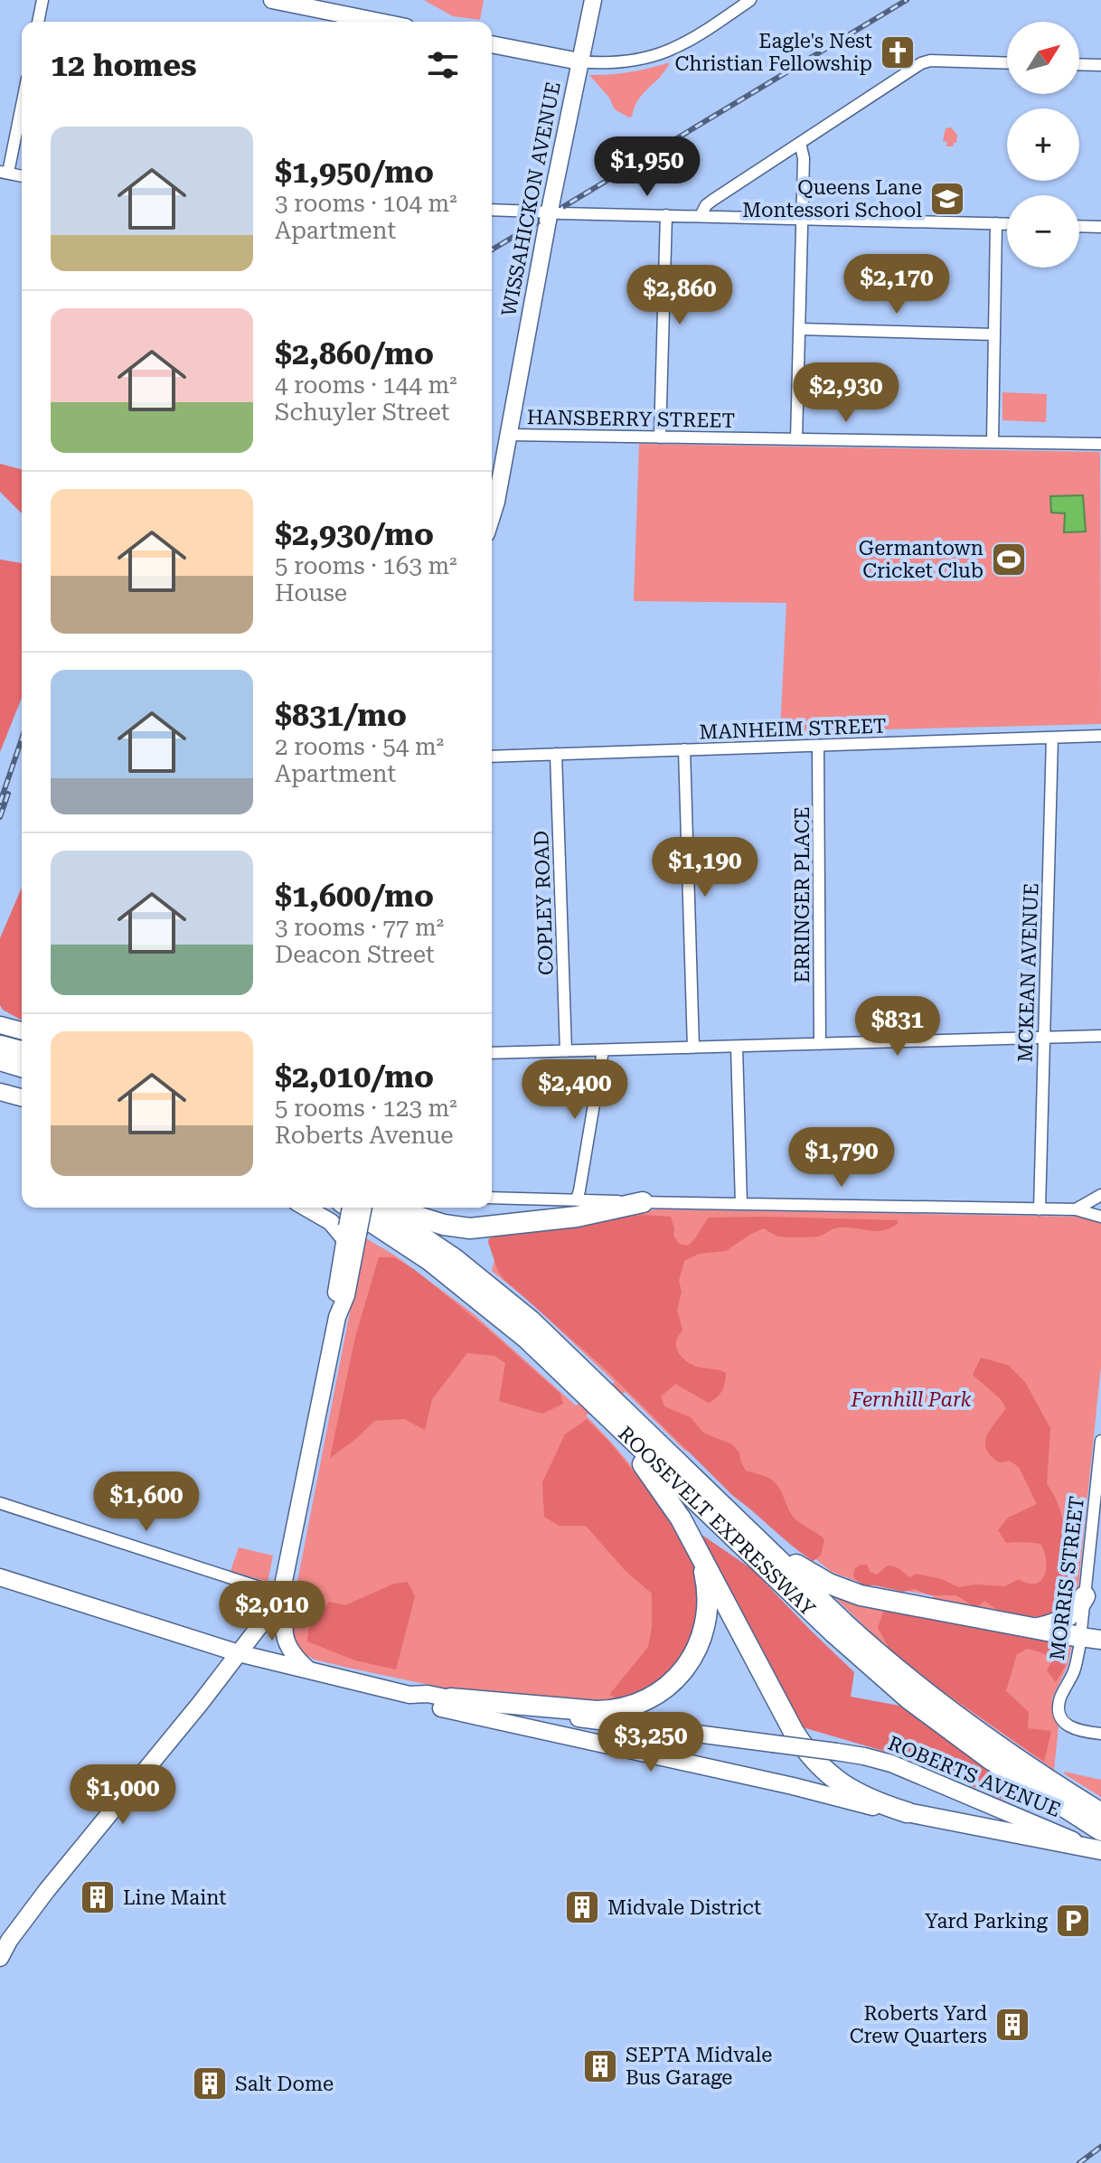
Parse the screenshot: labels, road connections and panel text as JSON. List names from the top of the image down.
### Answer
{
  "streets": {
    "highway": ["ROOSEVELT EXPRESSWAY"],
    "main road": ["ROBERTS AVENUE"],
    "street": [
      "WISSAHICKON AVENUE",
      "HANSBERRY STREET",
      "MANHEIM STREET",
      "ERRINGER PLACE",
      "COPLEY ROAD",
      "MCKEAN AVENUE",
      "MORRIS STREET"
    ]
  },
  "crossings": [
    ["WISSAHICKON AVENUE", "HANSBERRY STREET"],
    ["MANHEIM STREET", "ERRINGER PLACE"],
    ["MANHEIM STREET", "COPLEY ROAD"],
    ["MANHEIM STREET", "MCKEAN AVENUE"],
    ["ROOSEVELT EXPRESSWAY", "ROBERTS AVENUE"]
  ],
  "parks": ["Fernhill Park"],
  "places": {
    "church": ["Eagle's Nest Christian Fellowship"],
    "school or university": ["Queens Lane Montessori School"],
    "sports": ["Germantown Cricket Club"],
    "building": [
      "Line Maint",
      "Midvale District",
      "Roberts Yard Crew Quarters",
      "SEPTA Midvale Bus Garage",
      "Salt Dome"
    ],
    "parking": ["Yard Parking"]
  },
  "north": "top right",
  "page": {
    "map_buttons": ["+", "−"],
    "heading": "12 homes",
    "list": [
      {
        "name": "$1,950/mo",
        "note": "3 rooms · 104 m² · Apartment"
      },
      {
        "name": "$2,860/mo",
        "note": "4 rooms · 144 m² · Schuyler Street"
      },
      {
        "name": "$2,930/mo",
        "note": "5 rooms · 163 m² · House"
      },
      {
        "name": "$831/mo",
        "note": "2 rooms · 54 m² · Apartment"
      },
      {
        "name": "$1,600/mo",
        "note": "3 rooms · 77 m² · Deacon Street"
      },
      {
        "name": "$2,010/mo",
        "note": "5 rooms · 123 m² · Roberts Avenue"
      }
    ],
    "price": [
      "$1,950",
      "$2,170",
      "$2,860",
      "$2,930",
      "$1,190",
      "$831",
      "$2,400",
      "$1,790",
      "$1,600",
      "$2,010",
      "$3,250",
      "$1,000"
    ]
  }
}
